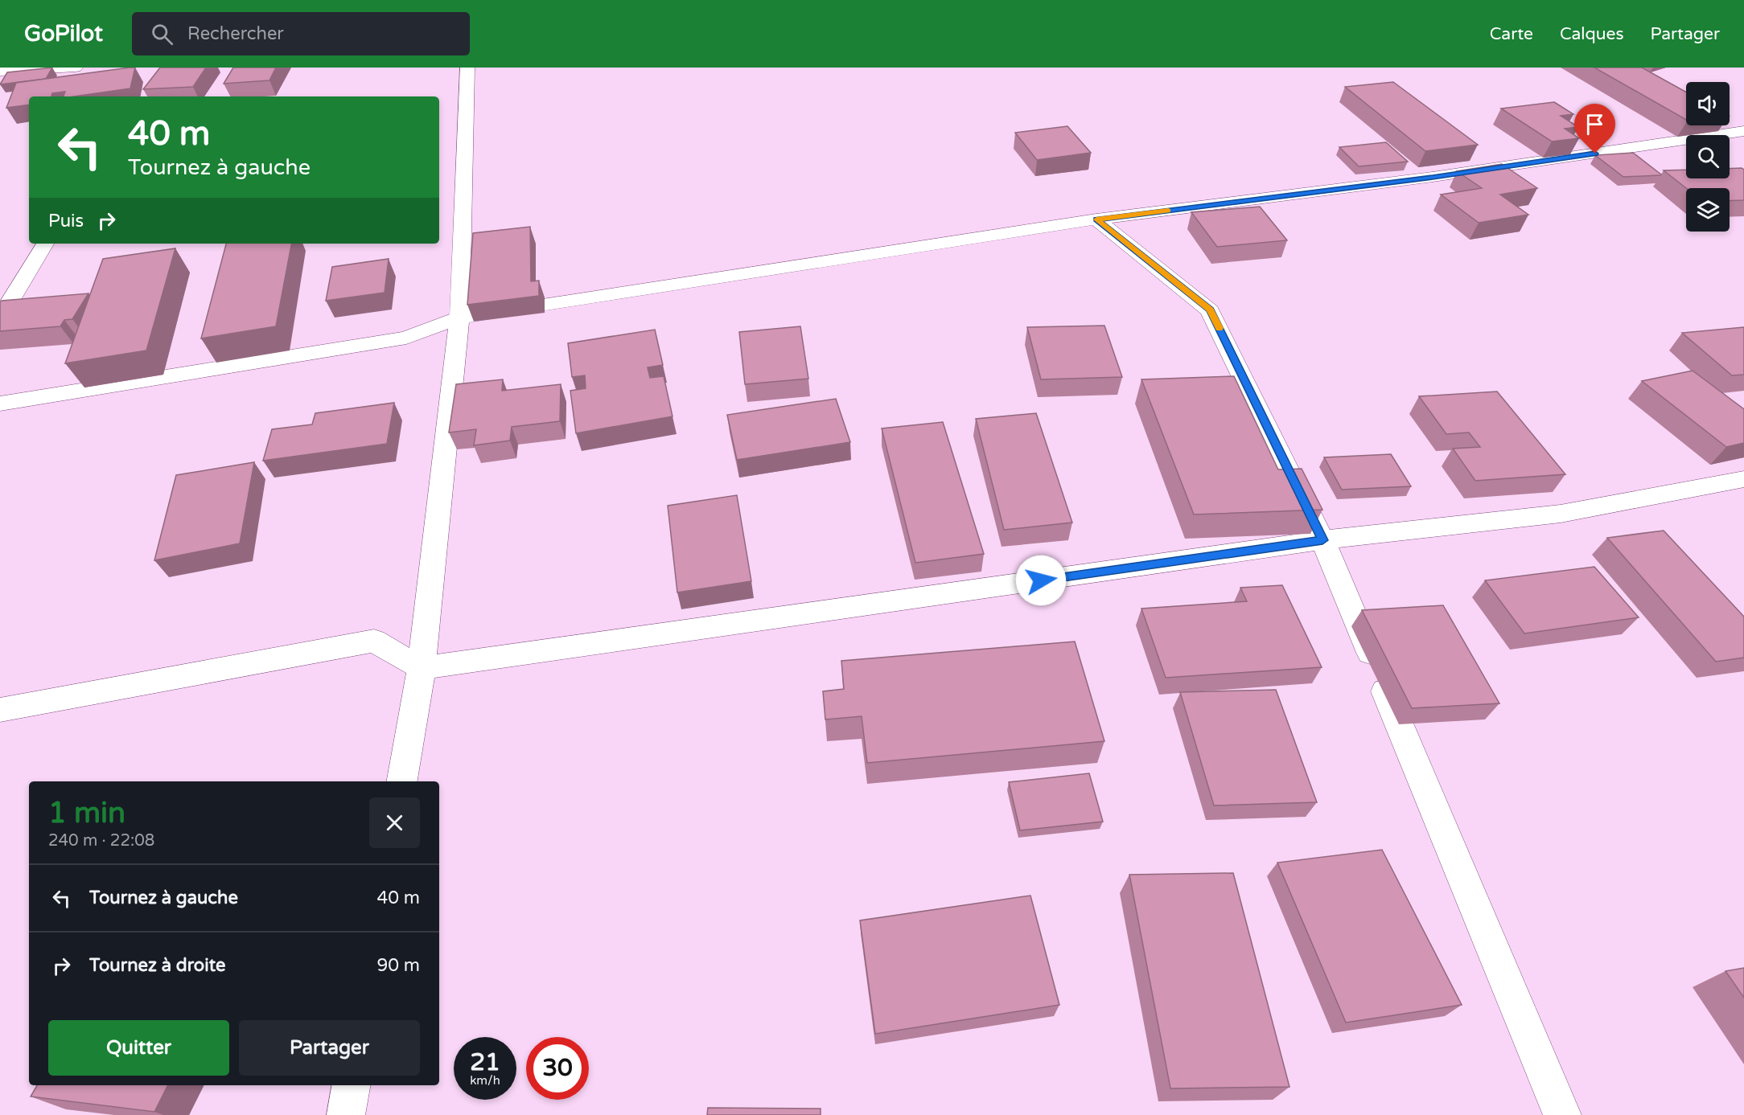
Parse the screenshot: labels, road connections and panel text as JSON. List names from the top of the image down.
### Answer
{
  "page": {
    "header": "GoPilot",
    "search": "Rechercher",
    "nav": ["Carte", "Calques", "Partager"],
    "turn": ["40 m", "Tournez à gauche"],
    "then": "Puis",
    "heading": ["1 min", "240 m · 22:08"],
    "list": [
      {
        "name": "Tournez à gauche",
        "value": "40 m"
      },
      {
        "name": "Tournez à droite",
        "value": "90 m"
      }
    ],
    "buttons": ["Quitter", "Partager"],
    "speed": "21 km/h",
    "limit": "30"
  }
}
